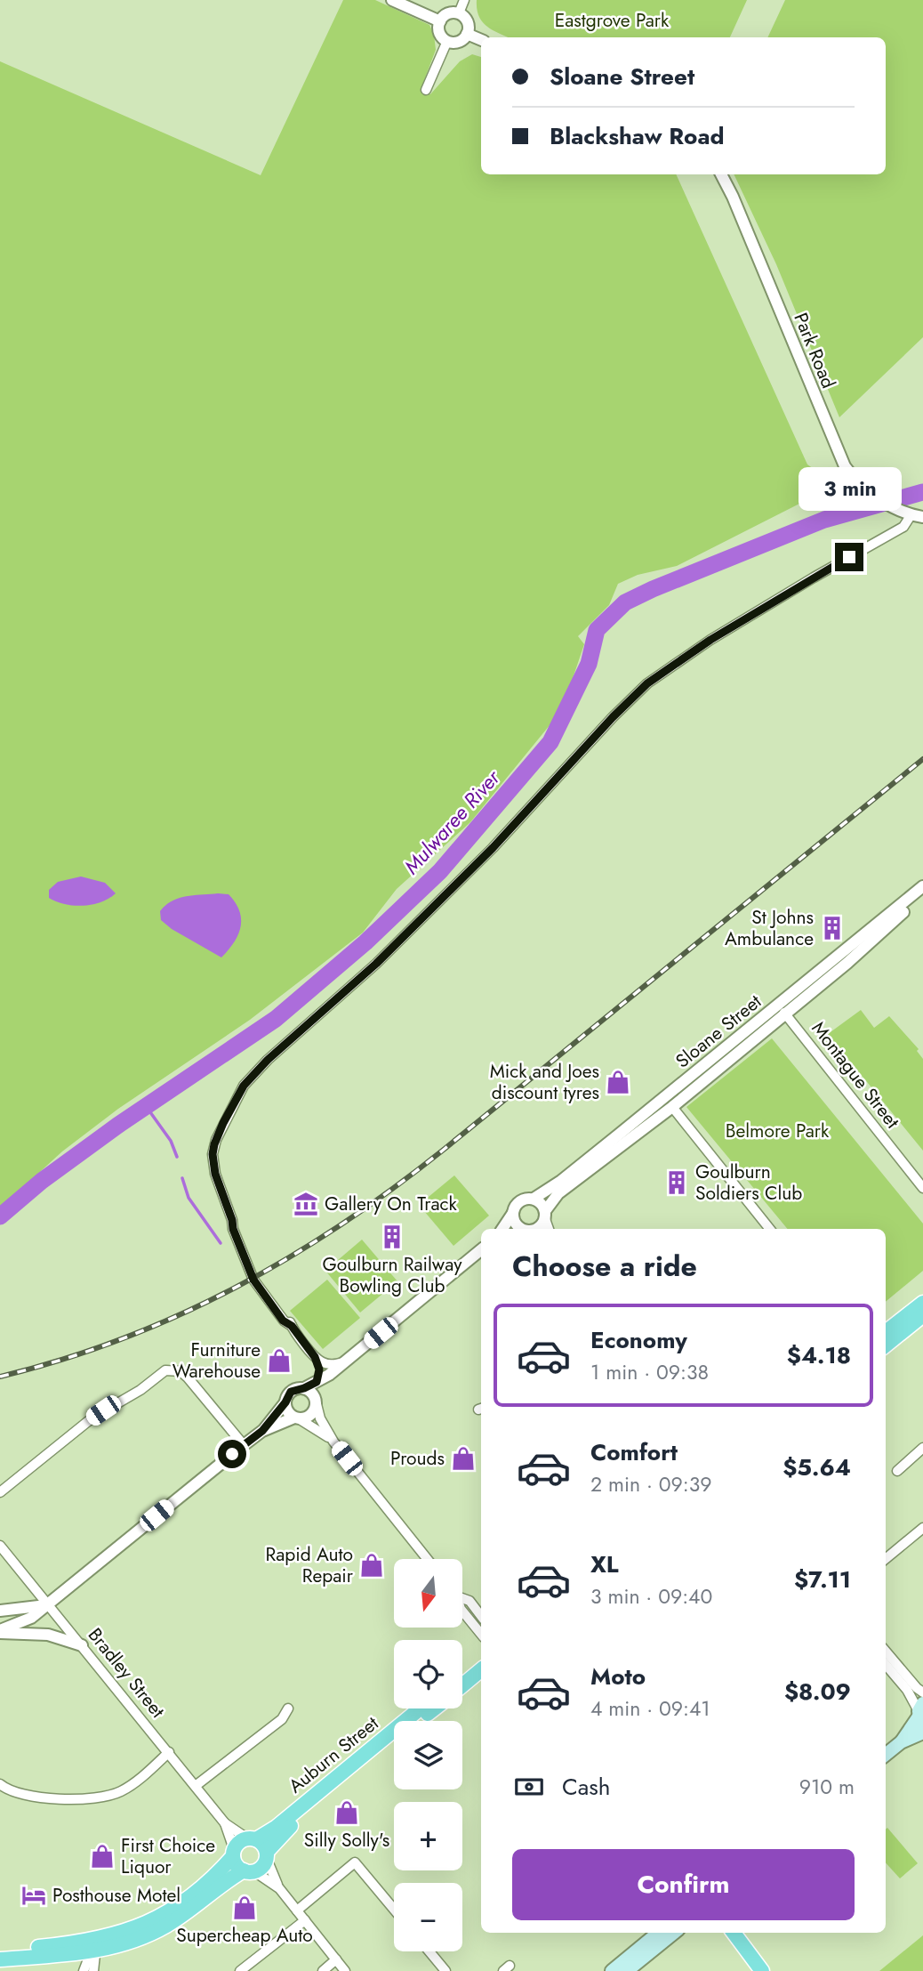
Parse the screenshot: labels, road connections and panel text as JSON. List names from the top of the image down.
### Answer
{
  "streets": {
    "main road": ["Auburn Street"],
    "street": [
      "Park Road",
      "Sloane Street",
      "Montague Street",
      "Bradley Street"
    ]
  },
  "crossings": [
    ["Sloane Street", "Montague Street"],
    ["Bradley Street", "Auburn Street"]
  ],
  "water": ["Mulwaree River"],
  "parks": ["Eastgrove Park", "Belmore Park"],
  "places": {
    "building": ["St Johns Ambulance", "Goulburn Soldiers Club", "Goulburn Railway Bowling Club"],
    "shop": [
      "Mick and Joes discount tyres",
      "Furniture Warehouse",
      "Prouds",
      "Rapid Auto Repair",
      "Silly Solly's",
      "First Choice Liquor",
      "Supercheap Auto"
    ],
    "museum": ["Gallery On Track"],
    "hotel": ["Posthouse Motel"]
  },
  "north": "bottom",
  "page": {
    "banner": ["Sloane Street", "Blackshaw Road"],
    "bubble": "3 min",
    "heading": "Choose a ride",
    "list": [
      {
        "name": "Economy",
        "note": "1 min · 09:38",
        "value": "$4.18"
      },
      {
        "name": "Comfort",
        "note": "2 min · 09:39",
        "value": "$5.64"
      },
      {
        "name": "XL",
        "note": "3 min · 09:40",
        "value": "$7.11"
      },
      {
        "name": "Moto",
        "note": "4 min · 09:41",
        "value": "$8.09"
      }
    ],
    "map_buttons": ["+", "−"],
    "pay": ["Cash", "910 m"],
    "buttons": "Confirm"
  }
}
